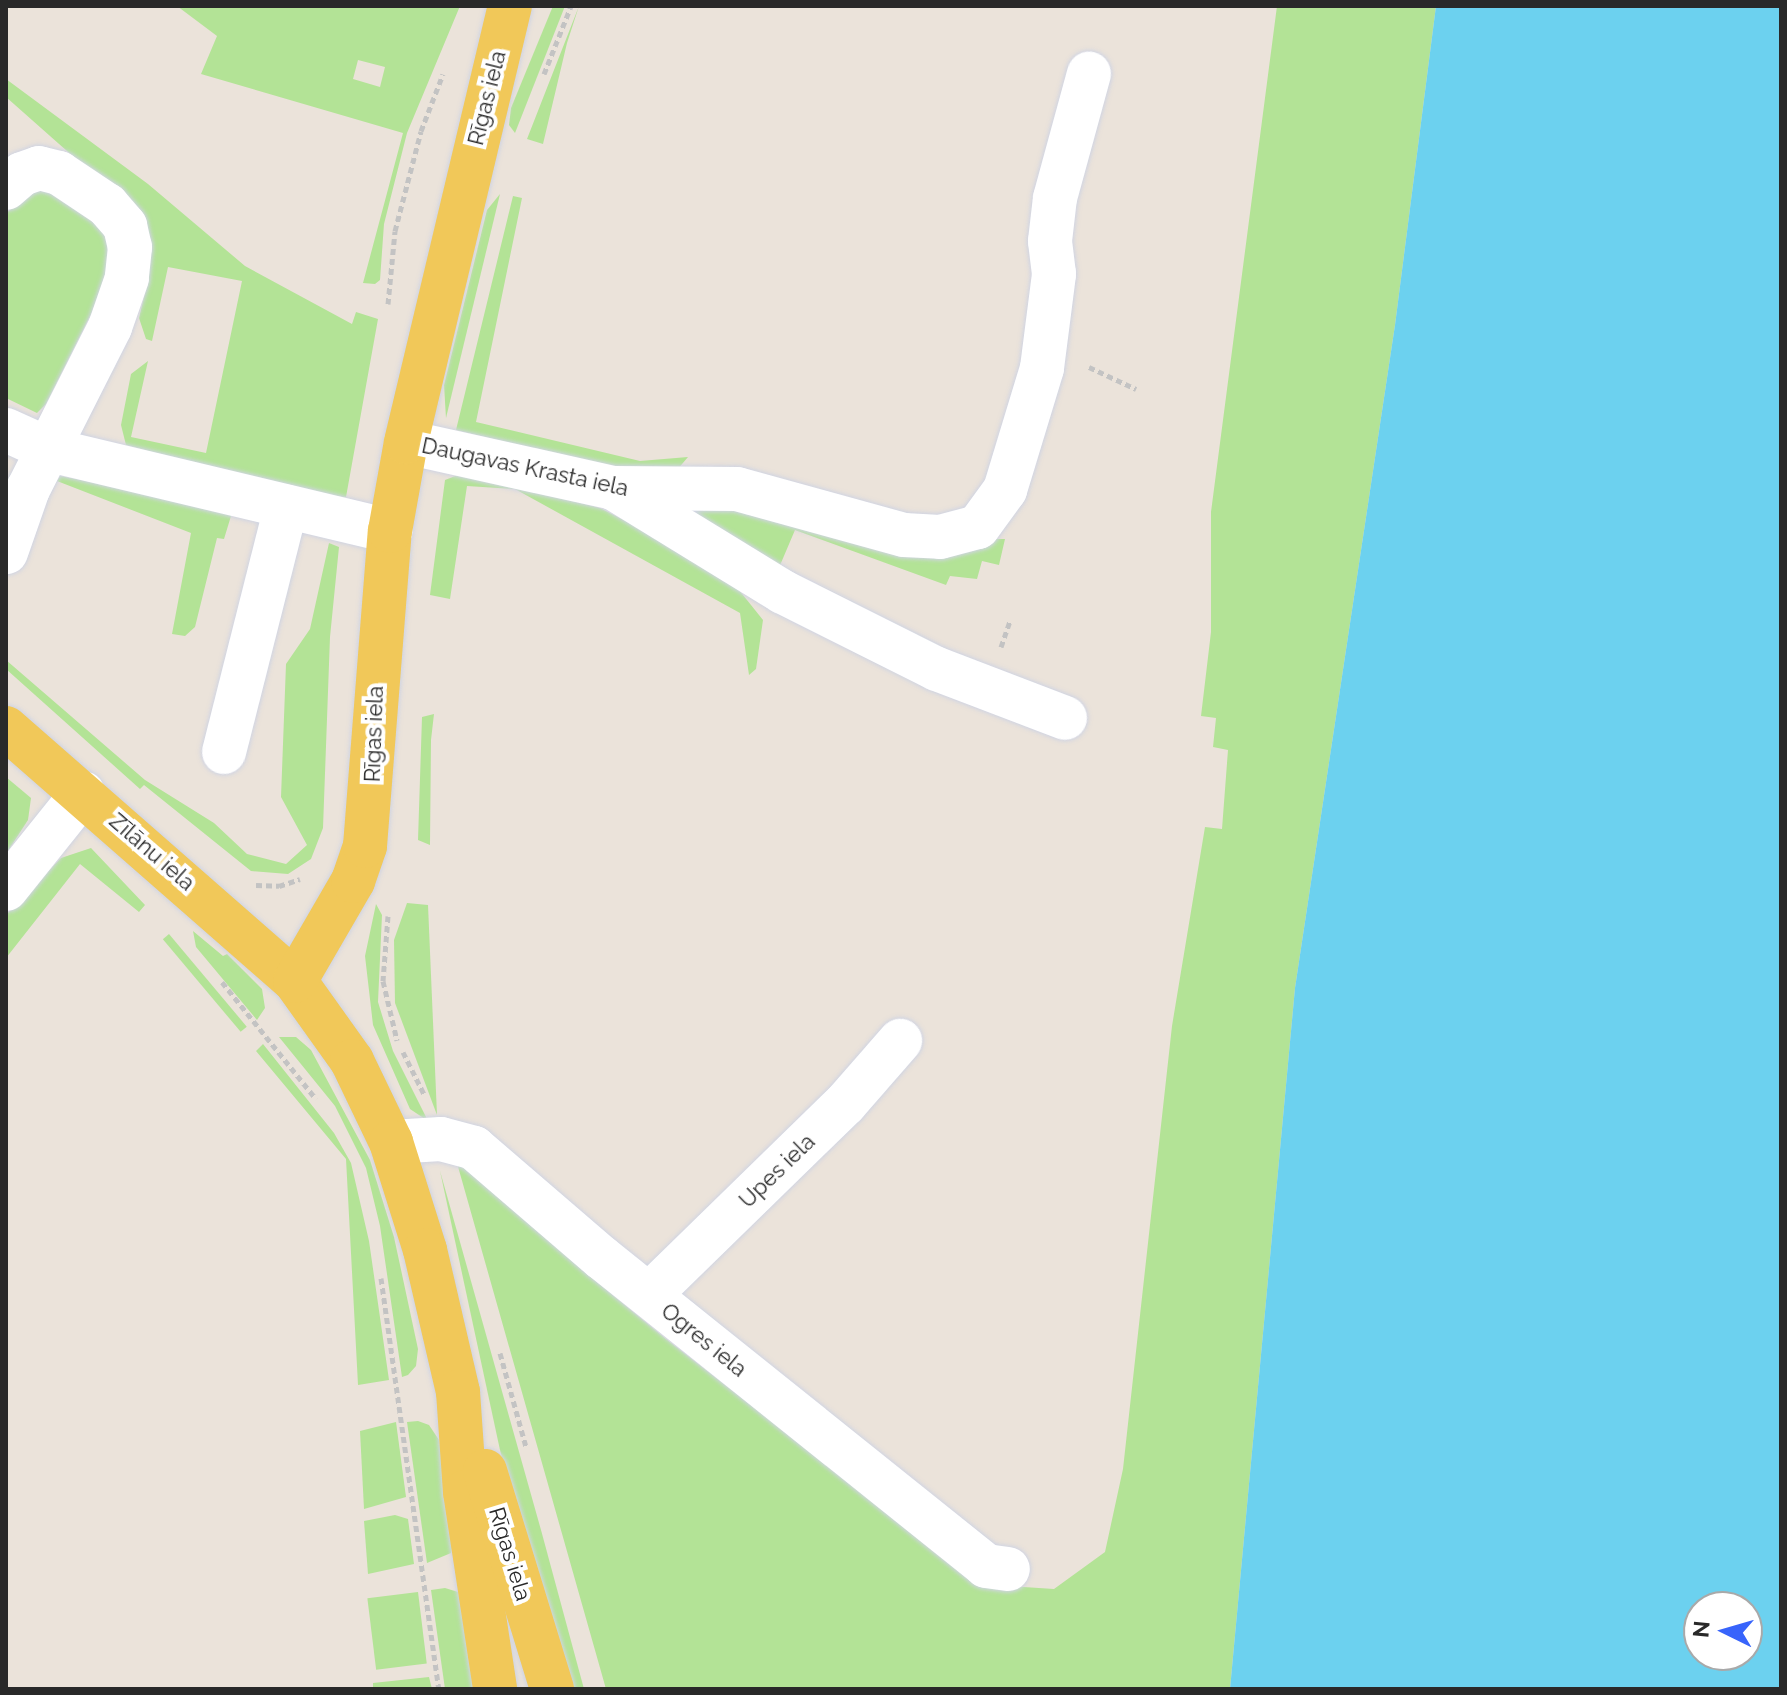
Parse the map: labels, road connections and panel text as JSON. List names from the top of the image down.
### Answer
{
  "streets": {
    "main road": ["Rīgas iela", "Zīlānu iela"],
    "street": ["Daugavas Krasta iela", "Upes iela", "Ogres iela"]
  },
  "crossings": [
    ["Rīgas iela", "Daugavas Krasta iela"],
    ["Rīgas iela", "Zīlānu iela"],
    ["Rīgas iela", "Ogres iela"],
    ["Upes iela", "Ogres iela"]
  ],
  "north": "left"
}
